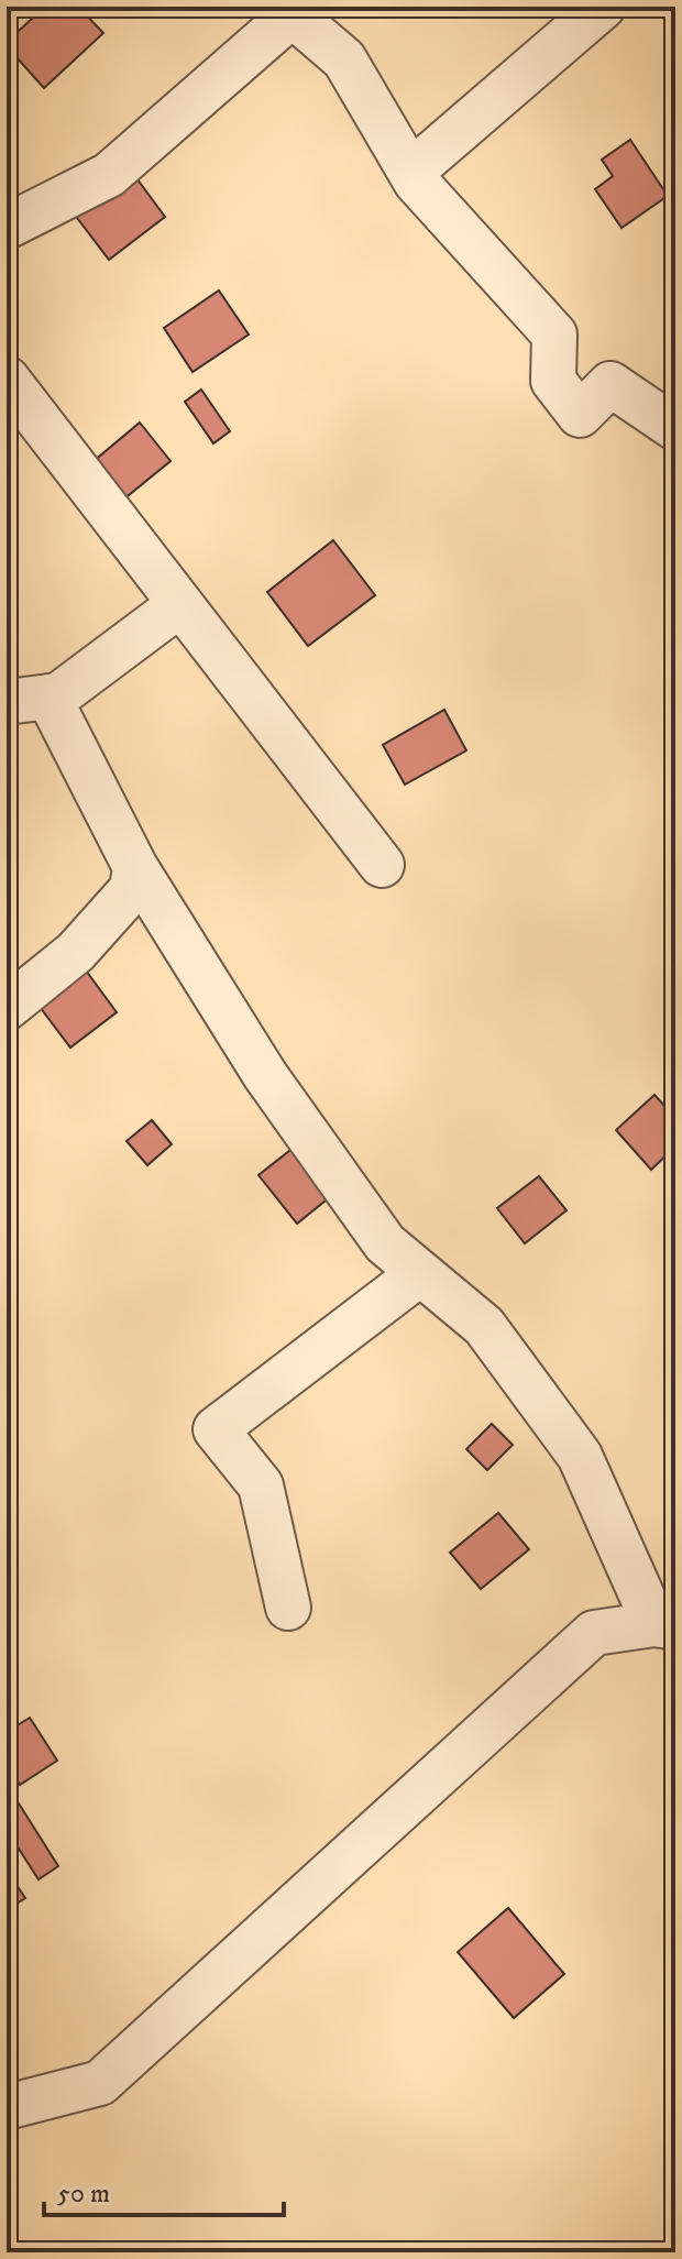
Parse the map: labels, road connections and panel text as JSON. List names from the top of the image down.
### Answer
{
  "scale_bar": "50 m"
}
